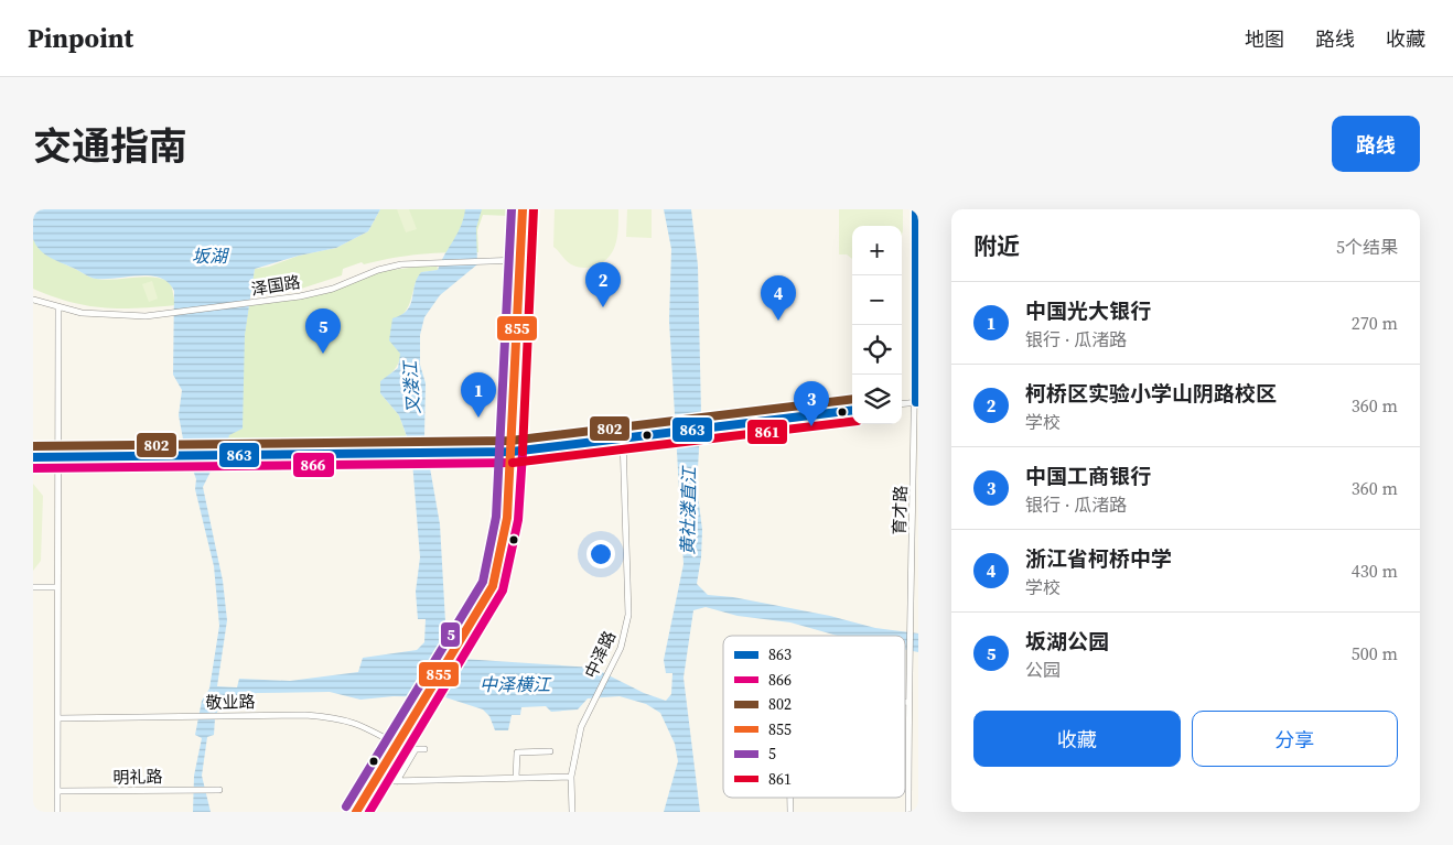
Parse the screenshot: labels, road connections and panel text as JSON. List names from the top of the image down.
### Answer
{
  "streets": {
    "street": [
      "泽国路",
      "育才路",
      "中泽路",
      "敬业路",
      "明礼路"
    ]
  },
  "water": [
    "坂湖",
    "叉溇江",
    "黄社溇直江",
    "中泽横江"
  ],
  "lines": [
    "transit line 863",
    "transit line 855",
    "transit line 5",
    "transit line 861",
    "transit line 802",
    "transit line 866"
  ],
  "legend": [
    "863",
    "866",
    "802",
    "855",
    "5",
    "861"
  ],
  "page": {
    "header": "Pinpoint",
    "nav": ["地图", "路线", "收藏"],
    "title": "交通指南",
    "buttons": [
      "路线",
      ["收藏", "分享"]
    ],
    "heading": ["附近", "5个结果"],
    "map_buttons": ["+", "−"],
    "pins": [
      "2",
      "4",
      "5",
      "1",
      "3"
    ],
    "list": [
      {
        "mark": "1",
        "name": "中国光大银行",
        "note": "银行 · 瓜渚路",
        "value": "270 m"
      },
      {
        "mark": "2",
        "name": "柯桥区实验小学山阴路校区",
        "note": "学校",
        "value": "360 m"
      },
      {
        "mark": "3",
        "name": "中国工商银行",
        "note": "银行 · 瓜渚路",
        "value": "360 m"
      },
      {
        "mark": "4",
        "name": "浙江省柯桥中学",
        "note": "学校",
        "value": "430 m"
      },
      {
        "mark": "5",
        "name": "坂湖公园",
        "note": "公园",
        "value": "500 m"
      }
    ]
  }
}
